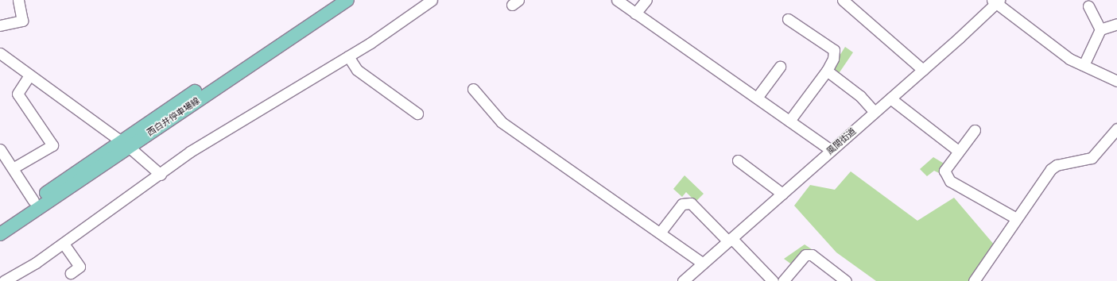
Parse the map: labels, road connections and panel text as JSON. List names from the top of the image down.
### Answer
{
  "streets": {
    "main road": ["西白井停車場線"],
    "street": ["風間街道"]
  }
}
